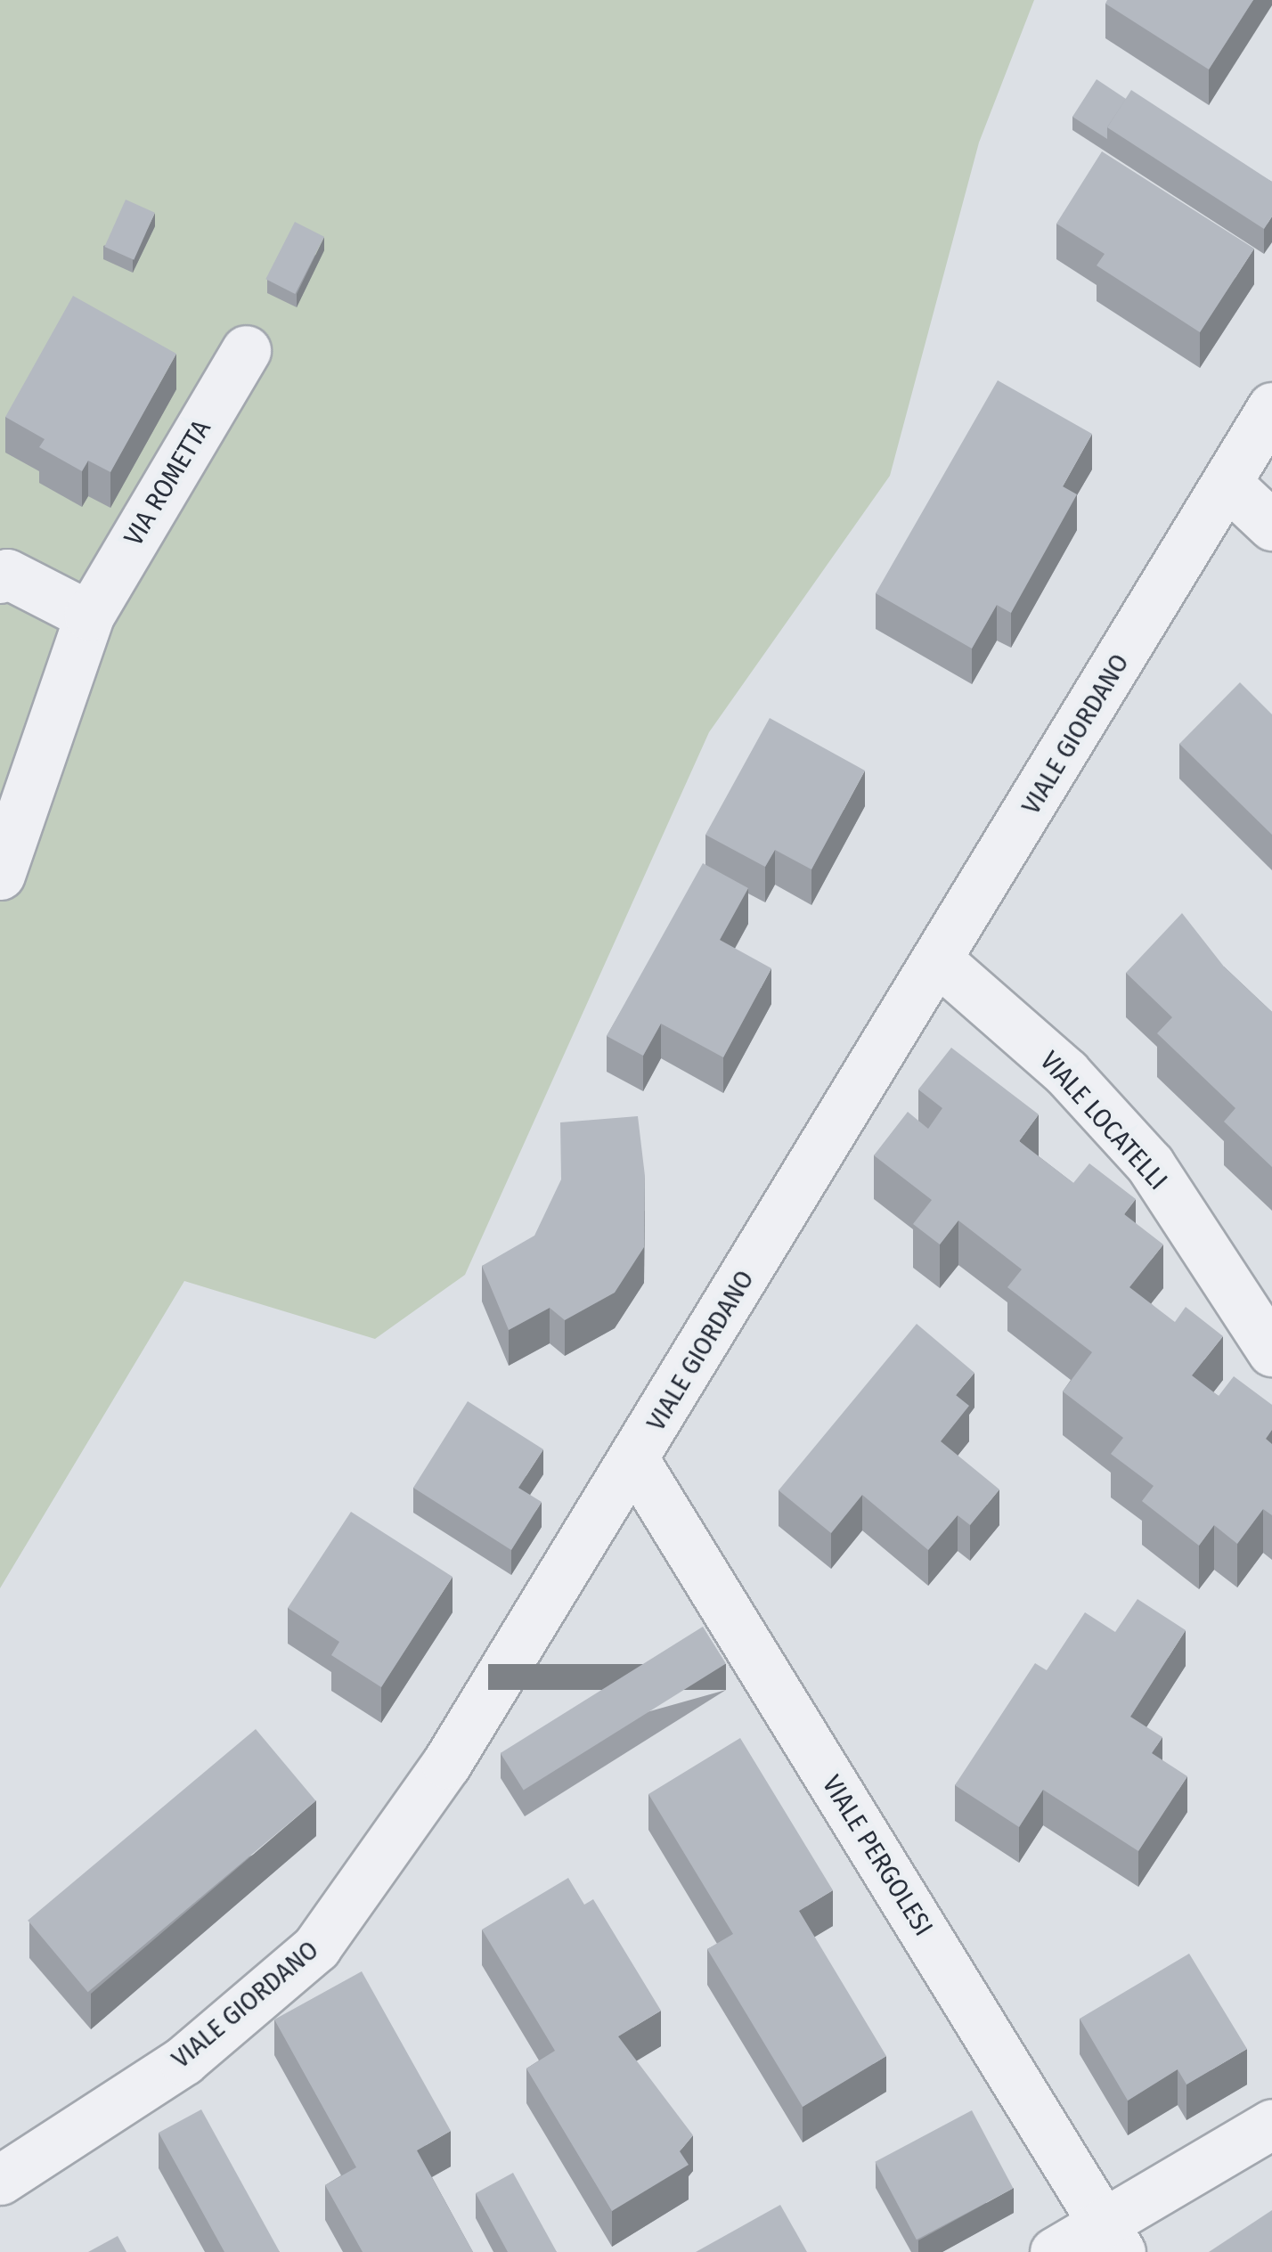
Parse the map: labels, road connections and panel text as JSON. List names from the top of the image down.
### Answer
{
  "streets": {
    "street": [
      "VIA ROMETTA",
      "VIALE GIORDANO",
      "VIALE LOCATELLI",
      "VIALE PERGOLESI"
    ]
  },
  "crossings": [
    ["VIALE GIORDANO", "VIALE LOCATELLI"],
    ["VIALE GIORDANO", "VIALE PERGOLESI"]
  ]
}
